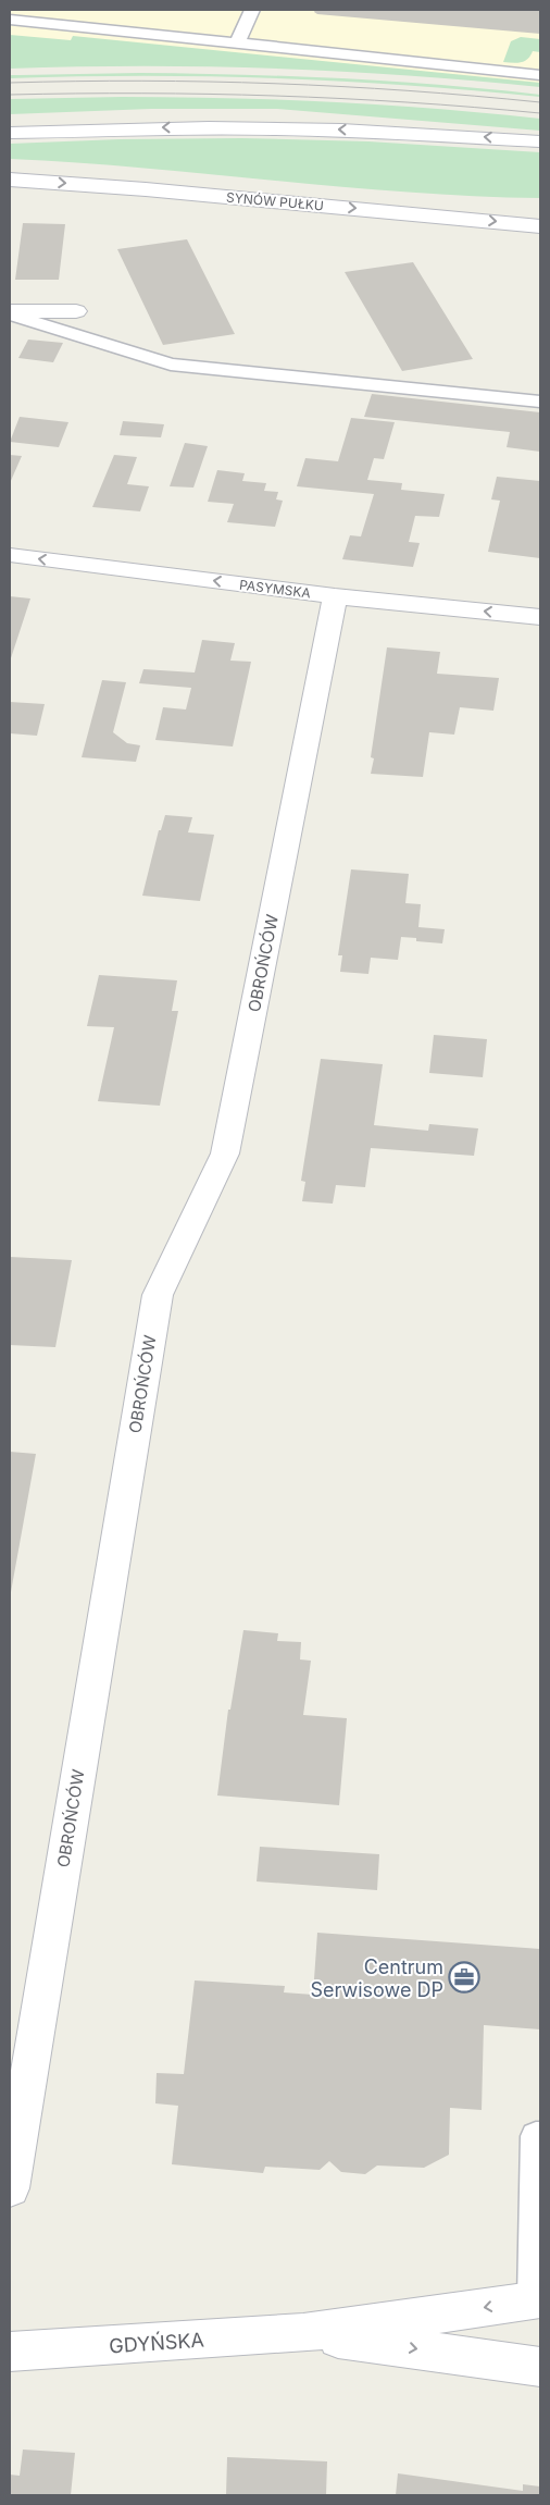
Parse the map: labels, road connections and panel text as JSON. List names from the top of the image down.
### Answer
{
  "streets": {
    "street": [
      "SYNÓW PUŁKU",
      "PASYMSKA",
      "OBROŃCÓW",
      "GDYŃSKA"
    ]
  },
  "crossings": [
    ["PASYMSKA", "OBROŃCÓW"]
  ],
  "one_way": ["PASYMSKA"],
  "places": {
    "office": ["Centrum Serwisowe DP"]
  }
}
